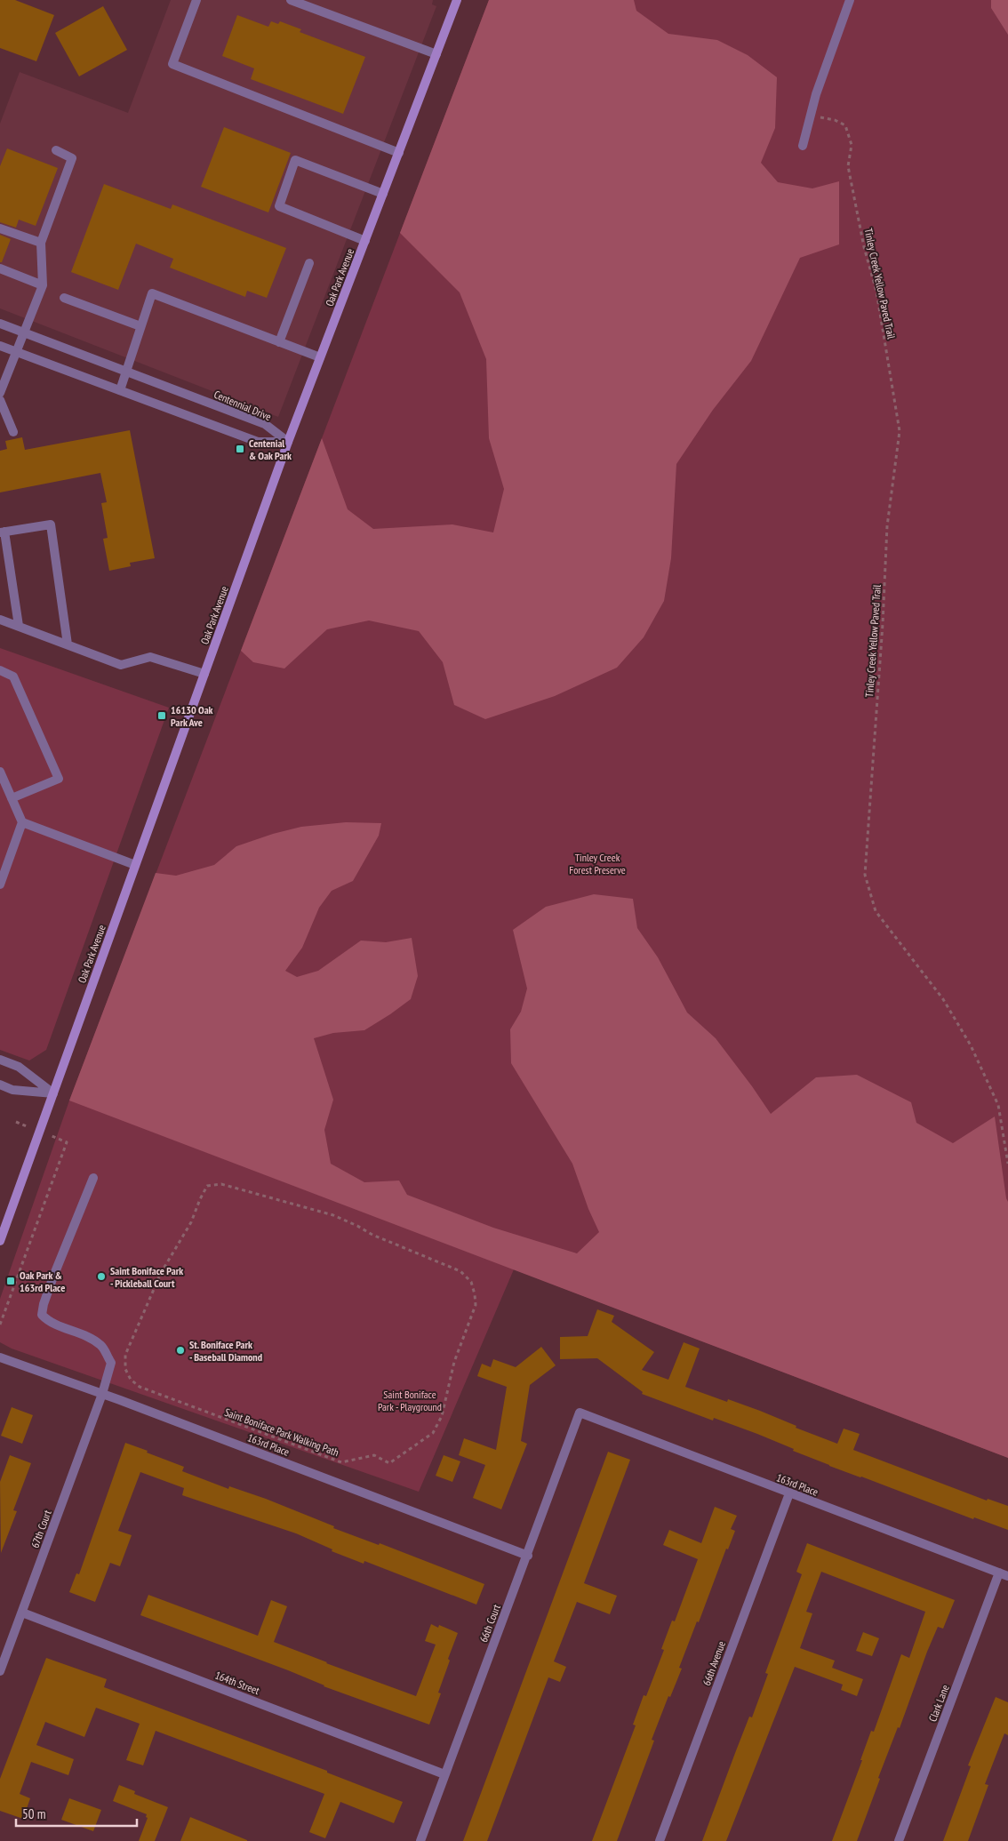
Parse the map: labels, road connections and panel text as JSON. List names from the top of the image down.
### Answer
{
  "streets": {
    "street": [
      "Oak Park Avenue",
      "Centennial Drive",
      "163rd Place",
      "67th Court",
      "66th Court",
      "66th Avenue",
      "164th Street",
      "Clark Lane"
    ],
    "path": ["Tinley Creek Yellow Paved Trail", "Saint Boniface Park Walking Path"]
  },
  "crossings": [
    ["Oak Park Avenue", "Centennial Drive"],
    ["163rd Place", "67th Court"],
    ["163rd Place", "66th Court"],
    ["163rd Place", "66th Avenue"],
    ["163rd Place", "Clark Lane"],
    ["67th Court", "164th Street"],
    ["66th Court", "164th Street"]
  ],
  "parks": ["Tinley Creek Forest Preserve", "Saint Boniface Park - Playground"],
  "places": {
    "transit": ["Centenial & Oak Park", "16130 Oak Park Ave", "Oak Park & 163rd Place"],
    "other": ["Saint Boniface Park - Pickleball Court", "St. Boniface Park - Baseball Diamond"]
  },
  "scale_bar": "50 m"
}
